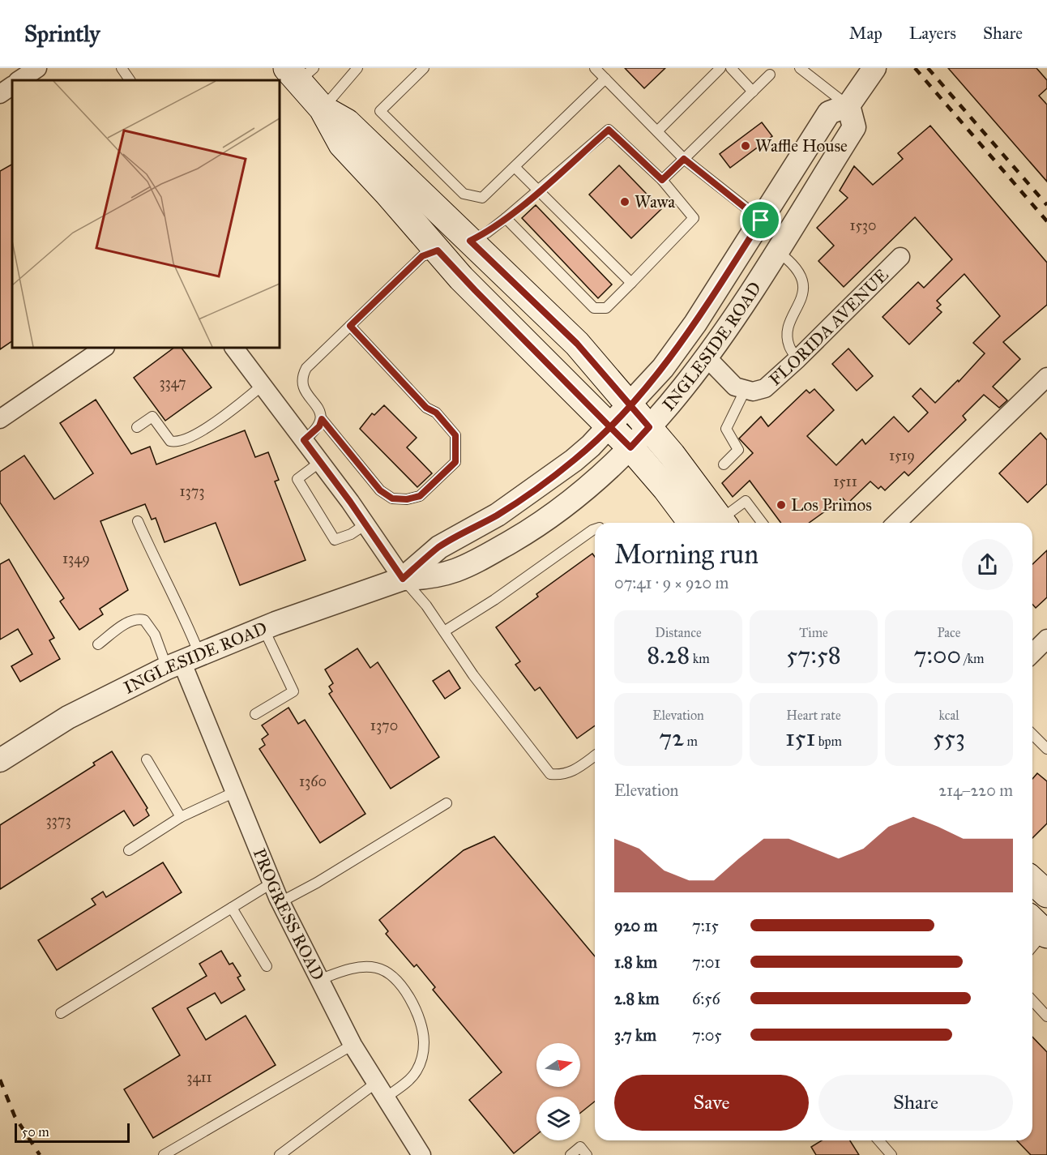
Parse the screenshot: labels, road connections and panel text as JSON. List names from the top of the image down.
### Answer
{
  "streets": {
    "street": ["FLORIDA AVENUE", "INGLESIDE ROAD", "PROGRESS ROAD"]
  },
  "crossings": [
    ["INGLESIDE ROAD", "PROGRESS ROAD"]
  ],
  "places": ["Waffle House", "Wawa", "Los Primos"],
  "house_numbers": [
    "1530",
    "3347",
    "1519",
    "1511",
    "1373",
    "1349",
    "1370",
    "1360",
    "3373",
    "3411"
  ],
  "scale_bar": "50 m",
  "north": "right",
  "page": {
    "header": "Sprintly",
    "nav": ["Map", "Layers", "Share"],
    "heading": ["Morning run", "07:41 · 9 × 920 m"],
    "stats": [
      ["Distance", "8.28 km"],
      ["Time", "57:58"],
      ["Pace", "7:00 /km"],
      ["Elevation", "72 m"],
      ["Heart rate", "151 bpm"],
      ["kcal", "553"]
    ],
    "chart": ["Elevation", "214–220 m"],
    "list": [
      {
        "name": "920 m",
        "note": "7:15"
      },
      {
        "name": "1.8 km",
        "note": "7:01"
      },
      {
        "name": "2.8 km",
        "note": "6:56"
      },
      {
        "name": "3.7 km",
        "note": "7:05"
      }
    ],
    "buttons": ["Save", "Share"],
    "scale": "50 m"
  }
}
